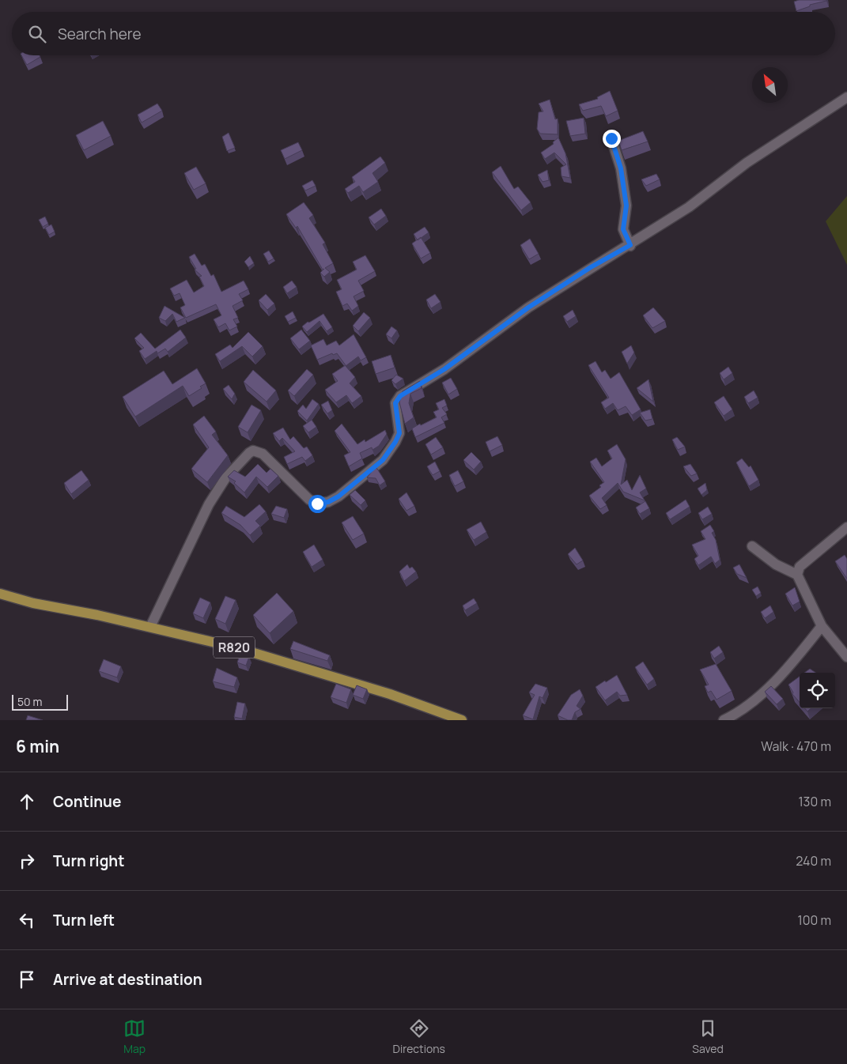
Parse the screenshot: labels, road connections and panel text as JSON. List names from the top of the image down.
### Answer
{
  "streets": {
    "main road": ["R820"]
  },
  "scale_bar": "50 m",
  "north": "top left",
  "page": {
    "search": "Search here",
    "scale": "50 m",
    "heading": ["6 min", "Walk · 470 m"],
    "list": [
      ["Continue", "130 m"],
      ["Turn right", "240 m"],
      ["Turn left", "100 m"],
      "Arrive at destination"
    ],
    "nav": ["Map", "Directions", "Saved"]
  }
}
